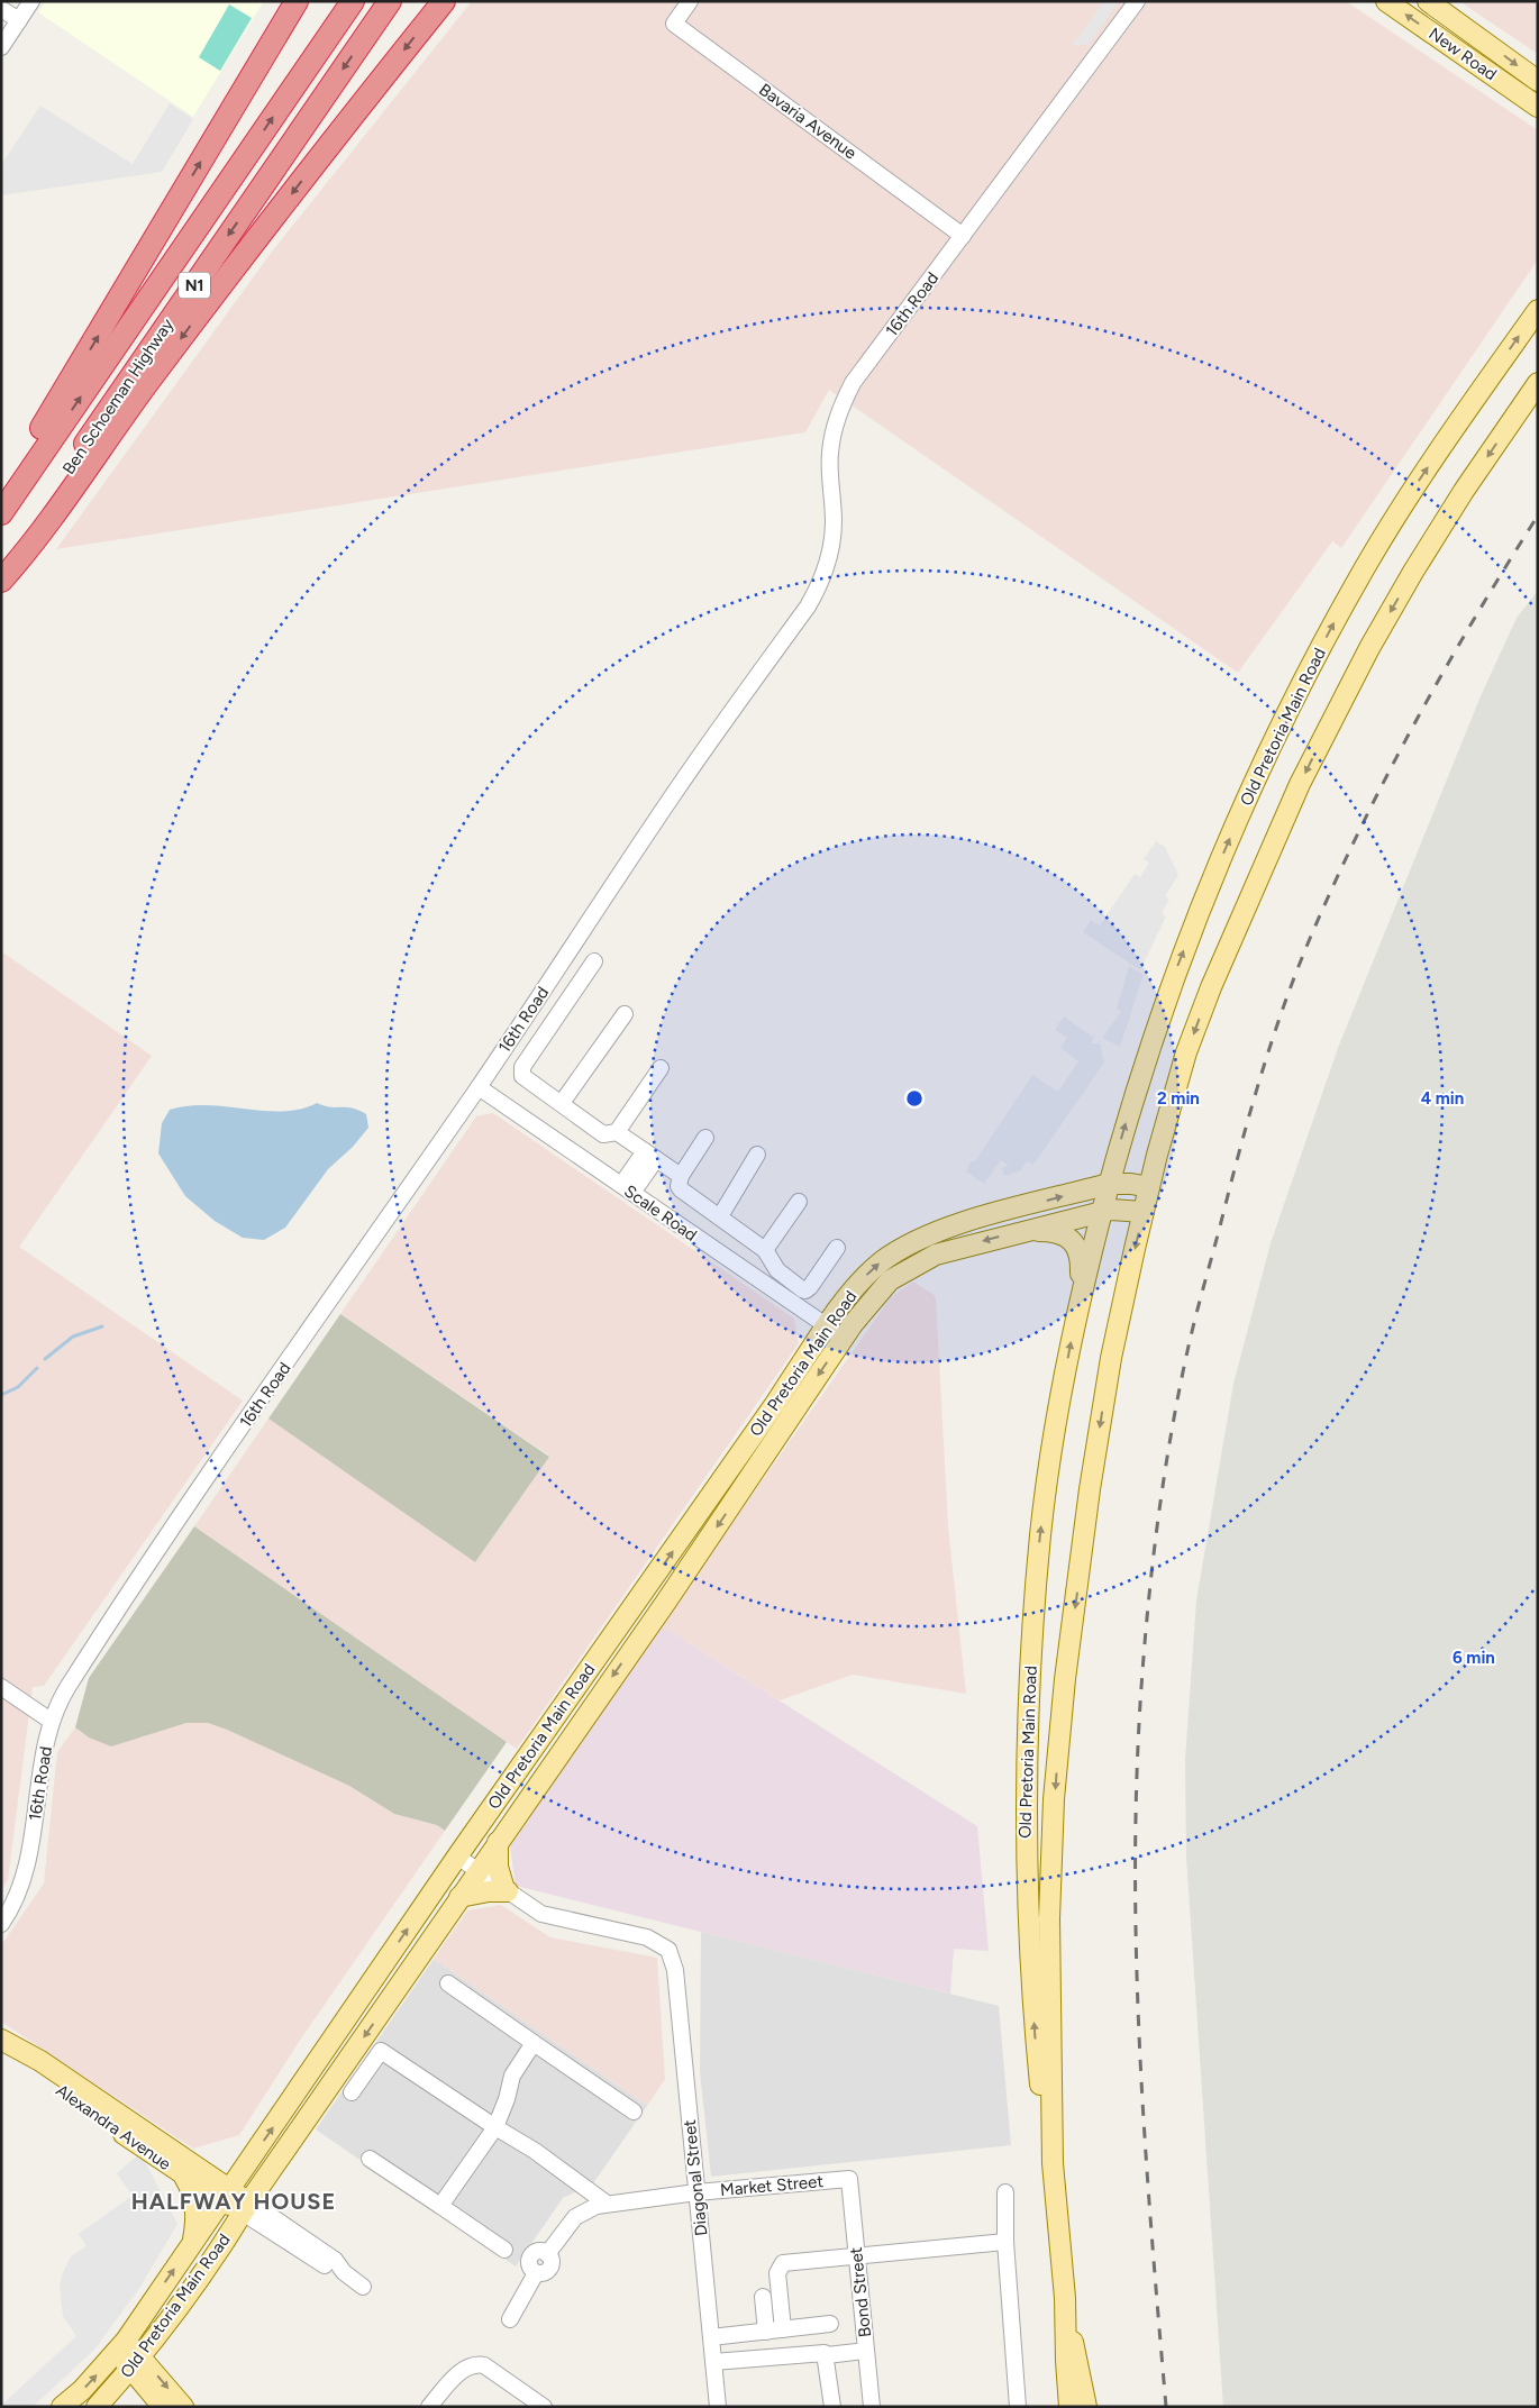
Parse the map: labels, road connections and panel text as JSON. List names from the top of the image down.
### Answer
{
  "streets": {
    "highway": ["N1", "Ben Schoeman Highway"],
    "main road": ["New Road", "Old Pretoria Main Road", "Alexandra Avenue"],
    "street": [
      "Bavaria Avenue",
      "16th Road",
      "Scale Road",
      "Diagonal Street",
      "Market Street",
      "Bond Street"
    ]
  },
  "crossings": [
    ["Bavaria Avenue", "16th Road"],
    ["16th Road", "Scale Road"],
    ["Old Pretoria Main Road", "Scale Road"],
    ["Old Pretoria Main Road", "Alexandra Avenue"],
    ["Diagonal Street", "Market Street"],
    ["Market Street", "Bond Street"]
  ],
  "districts": ["HALFWAY HOUSE"],
  "rings": ["2 min", "4 min", "6 min"]
}
